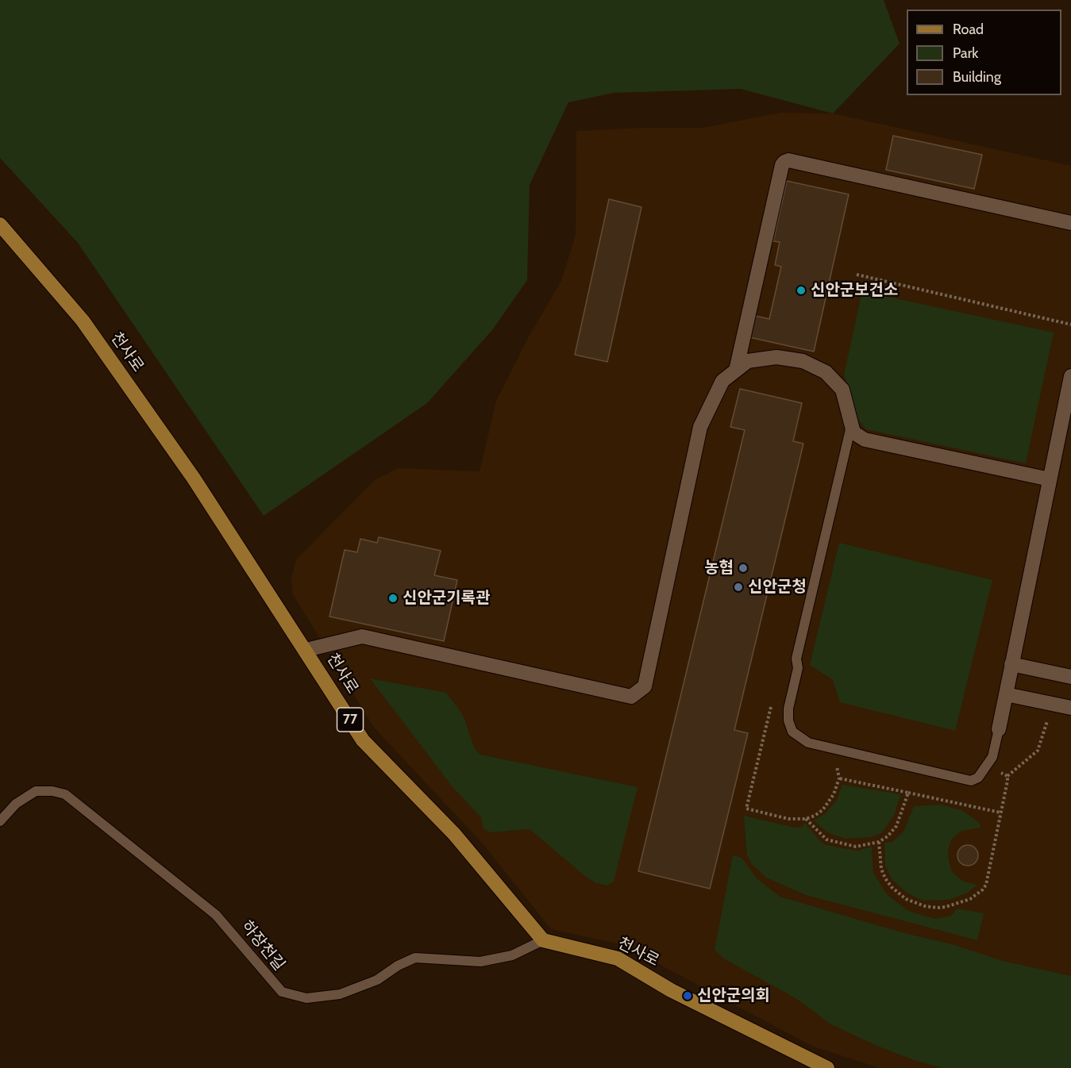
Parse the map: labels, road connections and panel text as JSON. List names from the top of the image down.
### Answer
{
  "streets": {
    "main road": ["천사로", "77"],
    "lane": ["하장천길"]
  },
  "crossings": [
    ["천사로", "하장천길"]
  ],
  "places": [
    "신안군보건소",
    "농협",
    "신안군청",
    "신안군기록관",
    "신안군의회"
  ],
  "legend": ["Road", "Park", "Building"]
}
